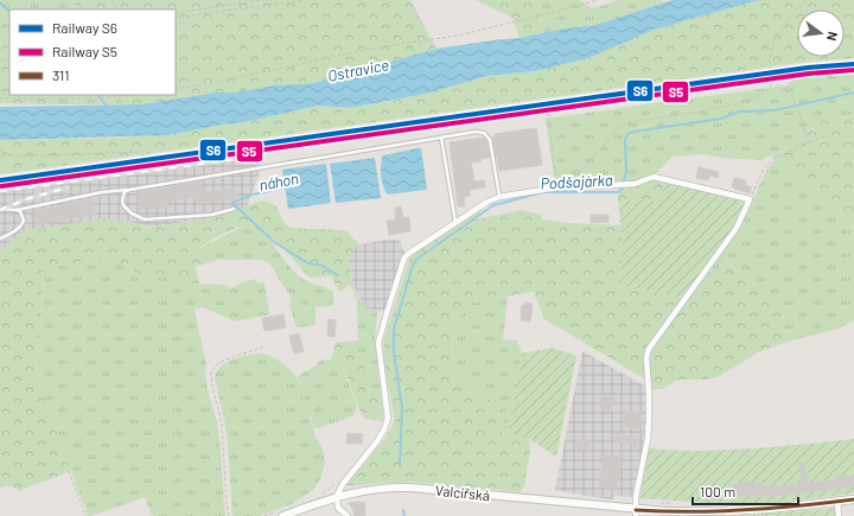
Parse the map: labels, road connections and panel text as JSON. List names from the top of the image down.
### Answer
{
  "streets": {
    "main road": ["Valcířská"]
  },
  "water": ["Ostravice", "náhon", "Podšajárka"],
  "lines": ["rail line S6", "rail line S5", "transit line 311"],
  "legend": ["Railway S6", "Railway S5", "311"],
  "scale_bar": "100 m",
  "north": "right"
}
